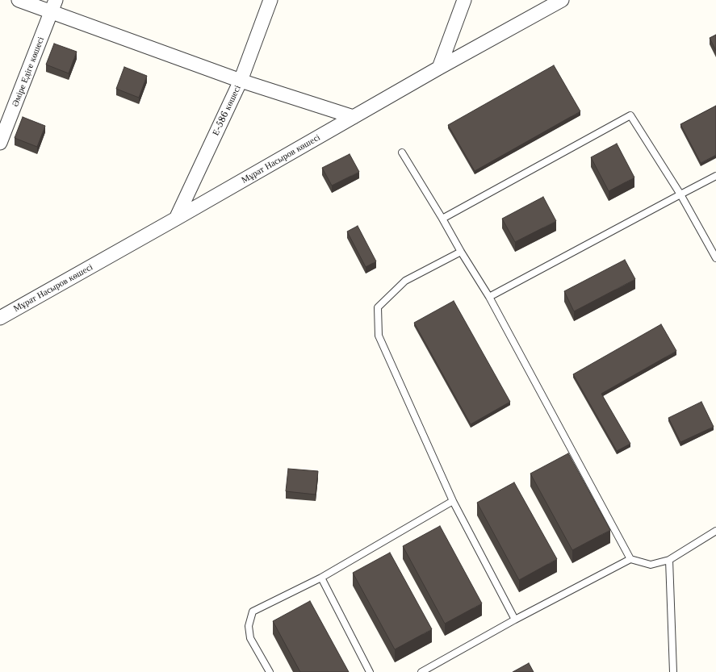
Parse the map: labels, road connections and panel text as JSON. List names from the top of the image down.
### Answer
{
  "streets": {
    "street": ["Әміре Едіге көшесі", "Е-586 көшесі", "Мұрат Насыров көшесі"]
  },
  "crossings": [
    ["Е-586 көшесі", "Мұрат Насыров көшесі"]
  ]
}
